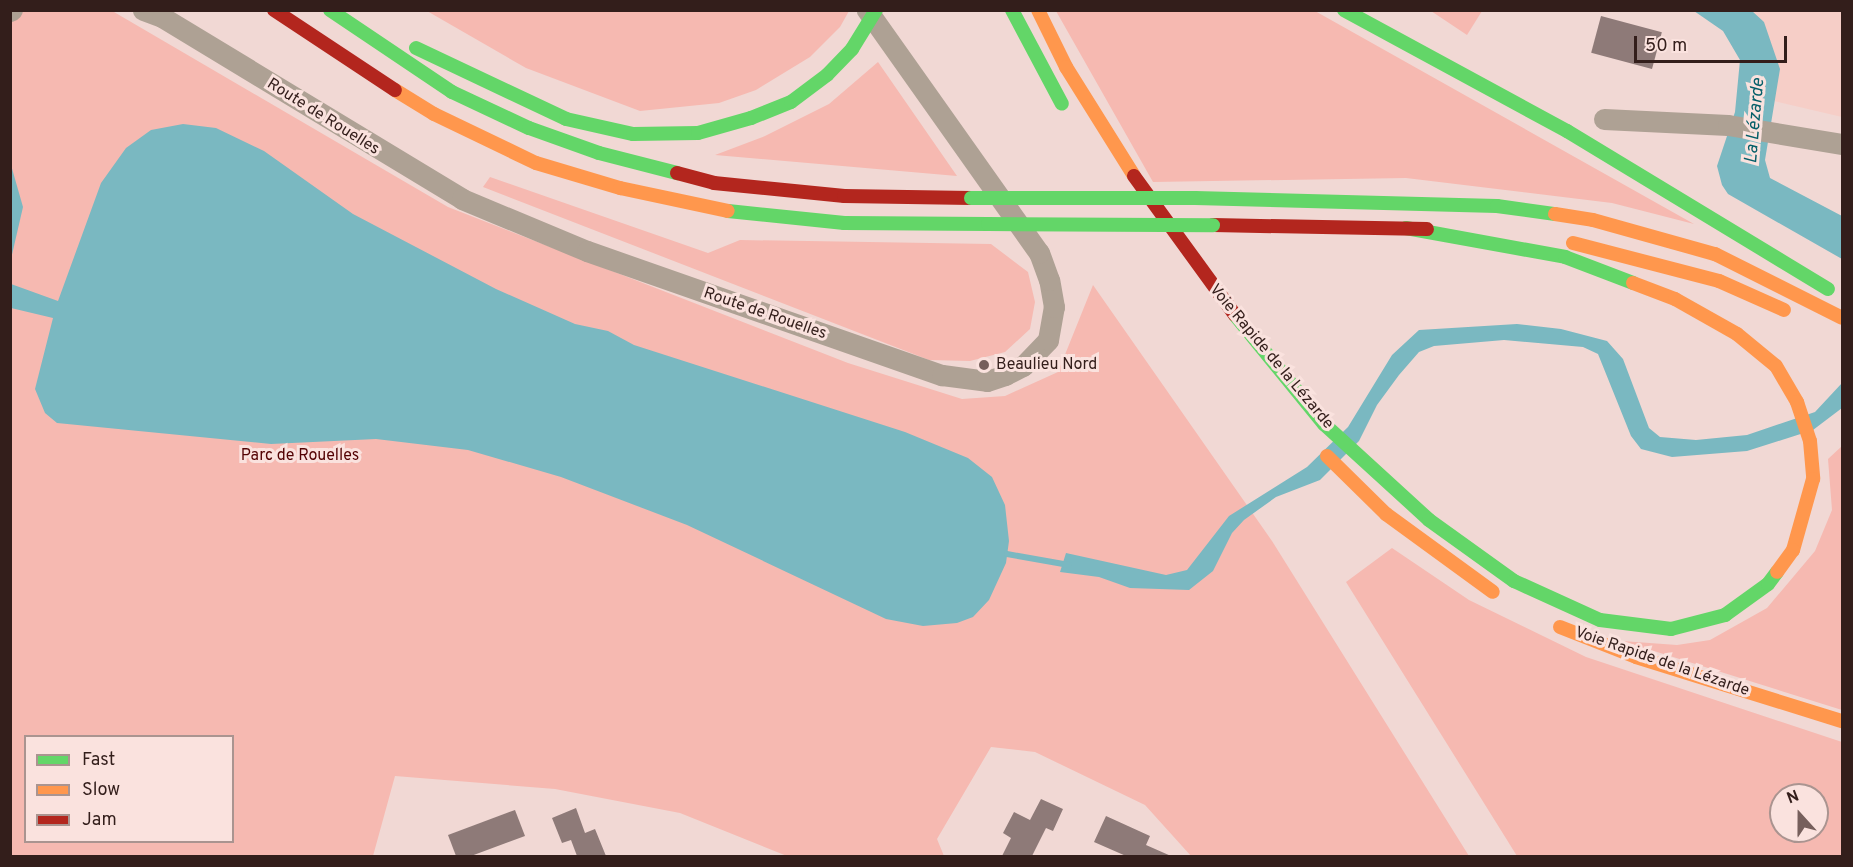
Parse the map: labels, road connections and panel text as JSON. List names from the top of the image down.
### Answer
{
  "streets": {
    "highway": ["Voie Rapide de la Lézarde"],
    "street": ["Route de Rouelles"]
  },
  "water": ["La Lézarde"],
  "parks": ["Parc de Rouelles"],
  "places": ["Beaulieu Nord"],
  "legend": ["Fast", "Slow", "Jam"],
  "scale_bar": "50 m",
  "north": "top"
}
